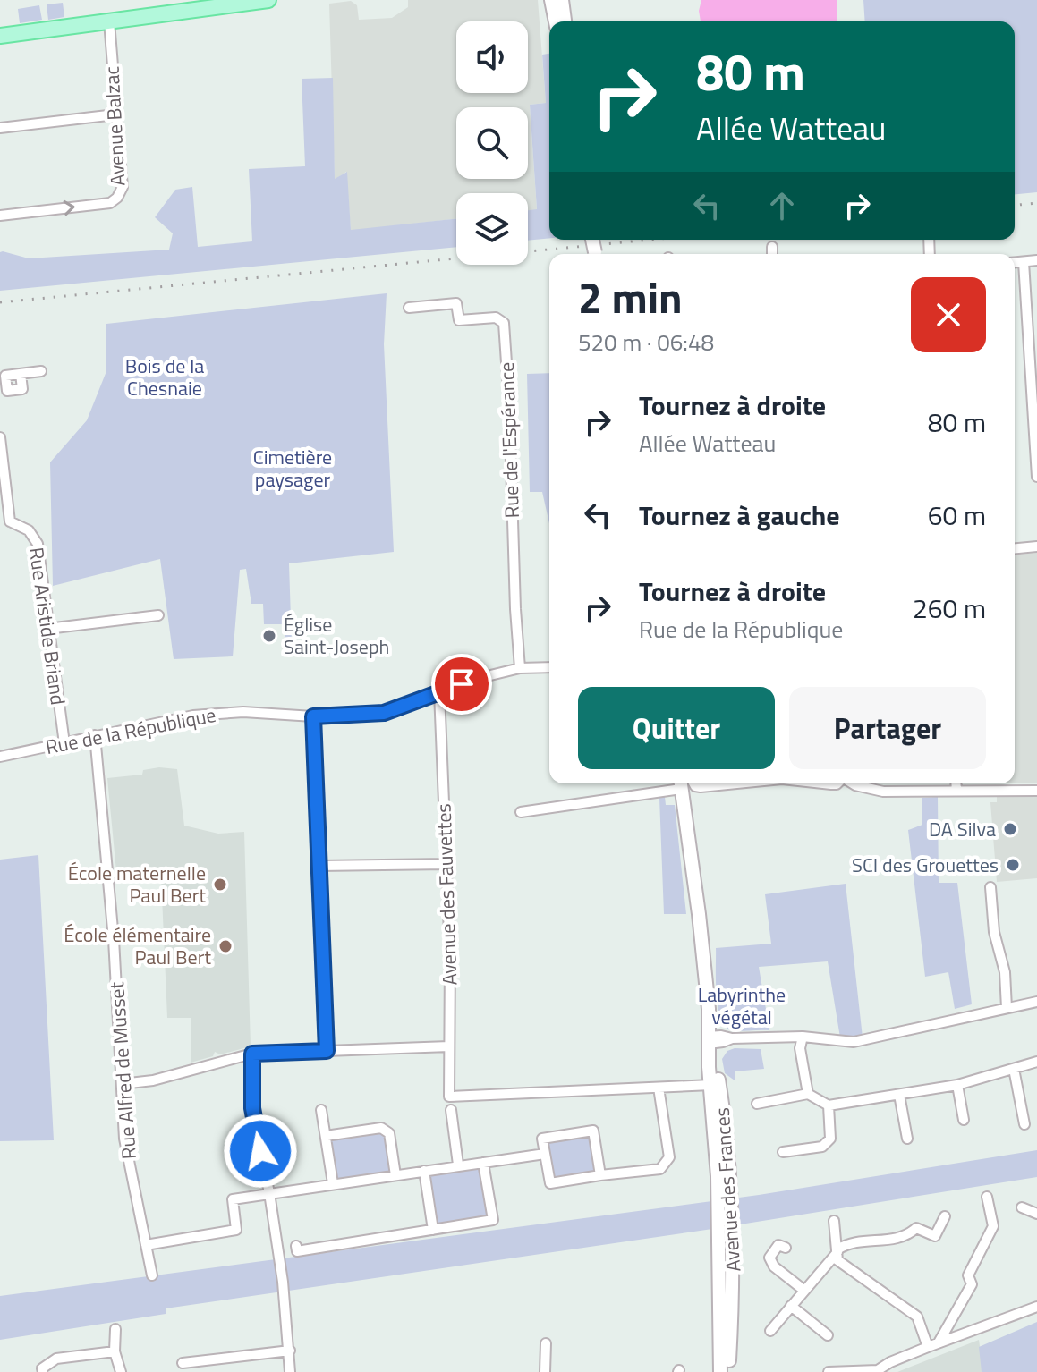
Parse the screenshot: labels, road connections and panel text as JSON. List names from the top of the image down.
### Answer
{
  "streets": {
    "main road": ["Avenue des Frances"],
    "street": [
      "Avenue Balzac",
      "Rue de l'Espérance",
      "Rue Aristide Briand",
      "Rue de la République",
      "Avenue des Fauvettes",
      "Rue Alfred de Musset"
    ]
  },
  "crossings": [
    ["Rue de l'Espérance", "Rue de la République"],
    ["Rue Aristide Briand", "Rue de la République"],
    ["Rue de la République", "Avenue des Fauvettes"],
    ["Rue de la République", "Rue Alfred de Musset"]
  ],
  "parks": ["Bois de la Chesnaie", "Cimetière paysager", "Labyrinthe végétal"],
  "places": [
    "Église Saint-Joseph",
    "DA Silva",
    "SCI des Grouettes",
    "École maternelle Paul Bert",
    "École élémentaire Paul Bert"
  ],
  "page": {
    "turn": ["80 m", "Allée Watteau"],
    "heading": ["2 min", "520 m · 06:48"],
    "list": [
      {
        "name": "Tournez à droite",
        "note": "Allée Watteau",
        "value": "80 m"
      },
      {
        "name": "Tournez à gauche",
        "value": "60 m"
      },
      {
        "name": "Tournez à droite",
        "note": "Rue de la République",
        "value": "260 m"
      }
    ],
    "buttons": ["Quitter", "Partager"]
  }
}
